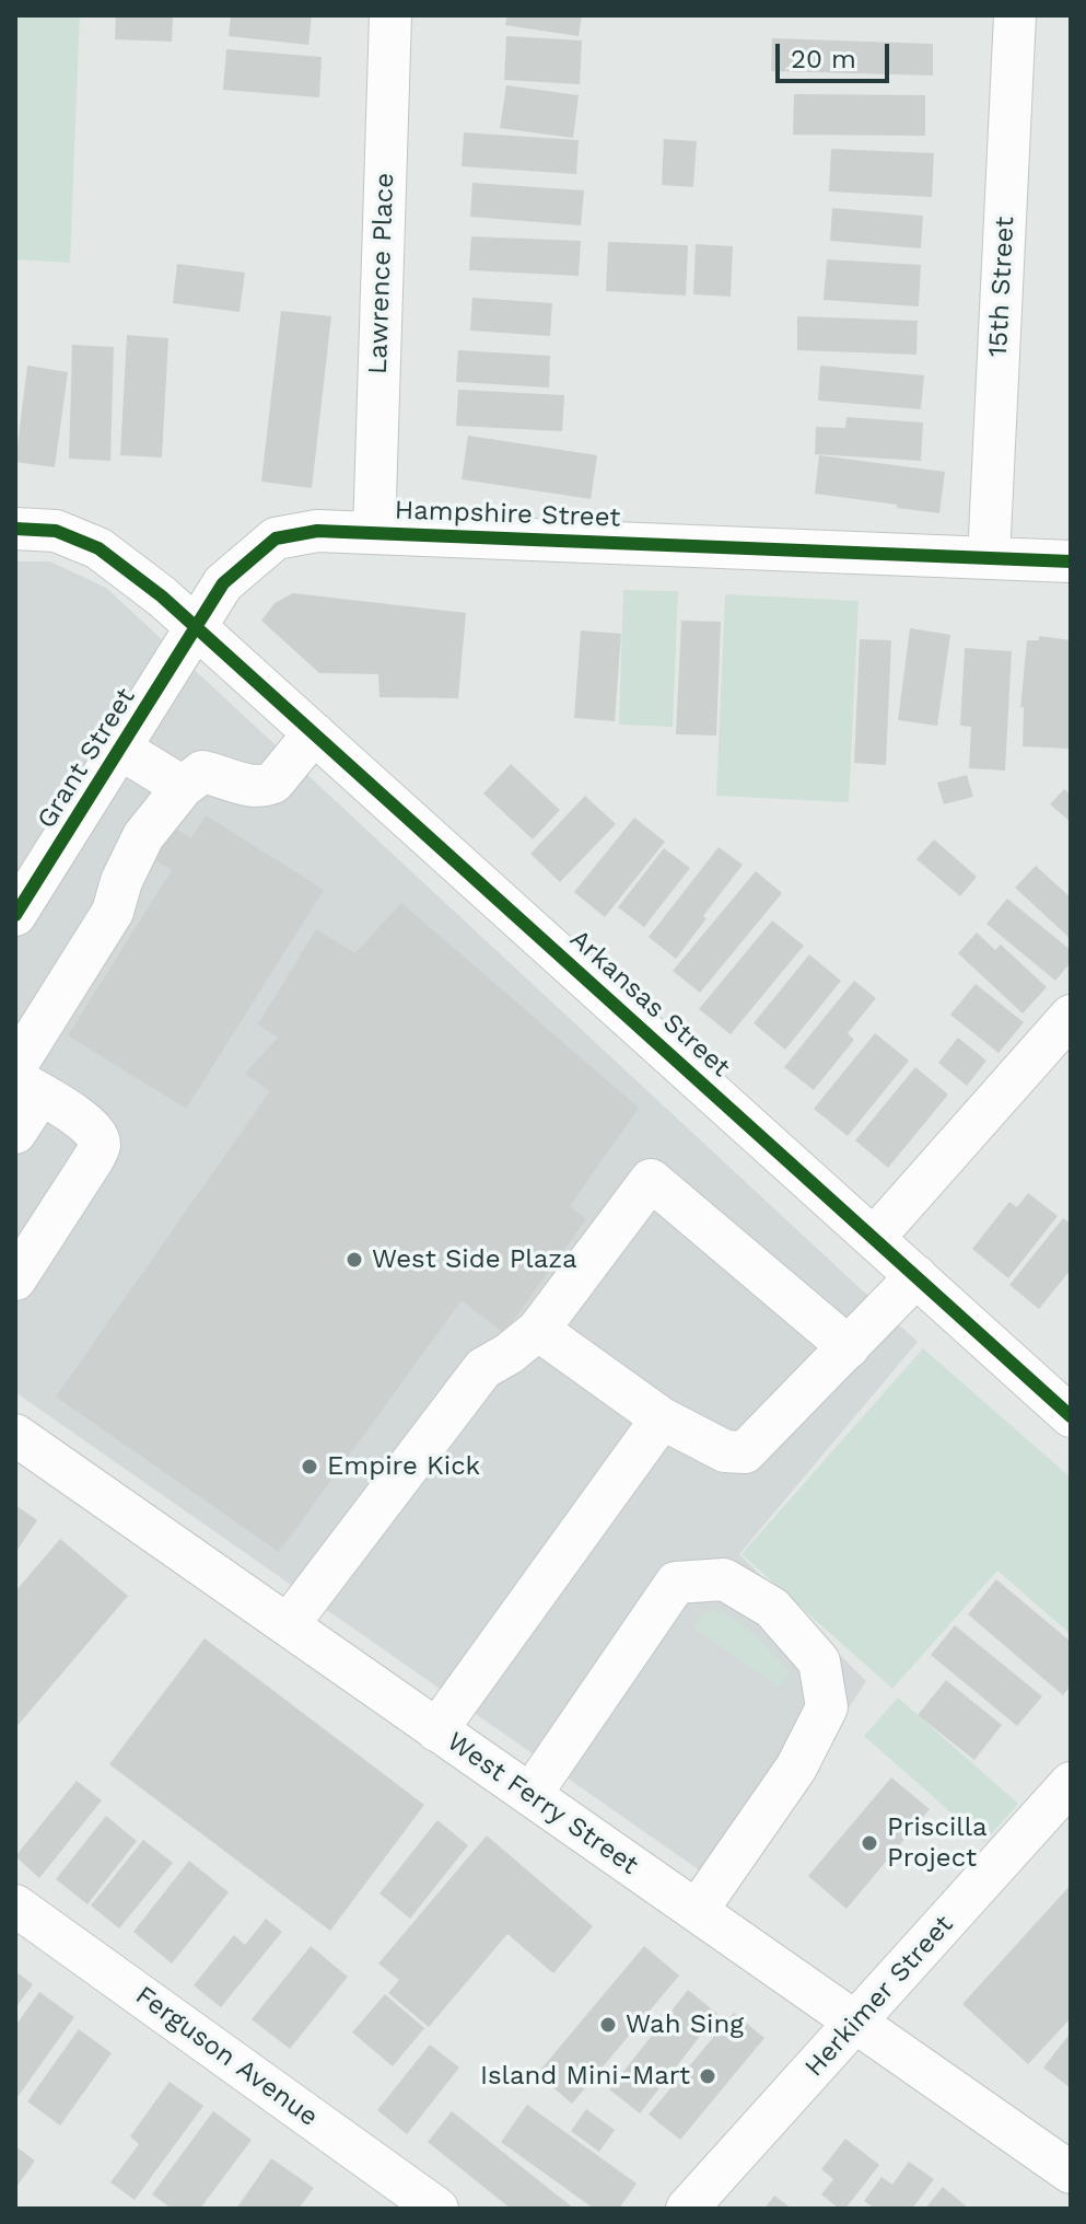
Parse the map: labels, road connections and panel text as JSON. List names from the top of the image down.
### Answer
{
  "streets": {
    "street": [
      "Lawrence Place",
      "15th Street",
      "Hampshire Street",
      "Grant Street",
      "Arkansas Street",
      "West Ferry Street",
      "Herkimer Street",
      "Ferguson Avenue"
    ]
  },
  "crossings": [
    ["Lawrence Place", "Hampshire Street"],
    ["15th Street", "Hampshire Street"],
    ["Hampshire Street", "Grant Street"],
    ["Hampshire Street", "Arkansas Street"],
    ["Grant Street", "Arkansas Street"],
    ["West Ferry Street", "Herkimer Street"]
  ],
  "places": [
    "West Side Plaza",
    "Empire Kick",
    "Priscilla Project",
    "Wah Sing",
    "Island Mini-Mart"
  ],
  "scale_bar": "20 m"
}
